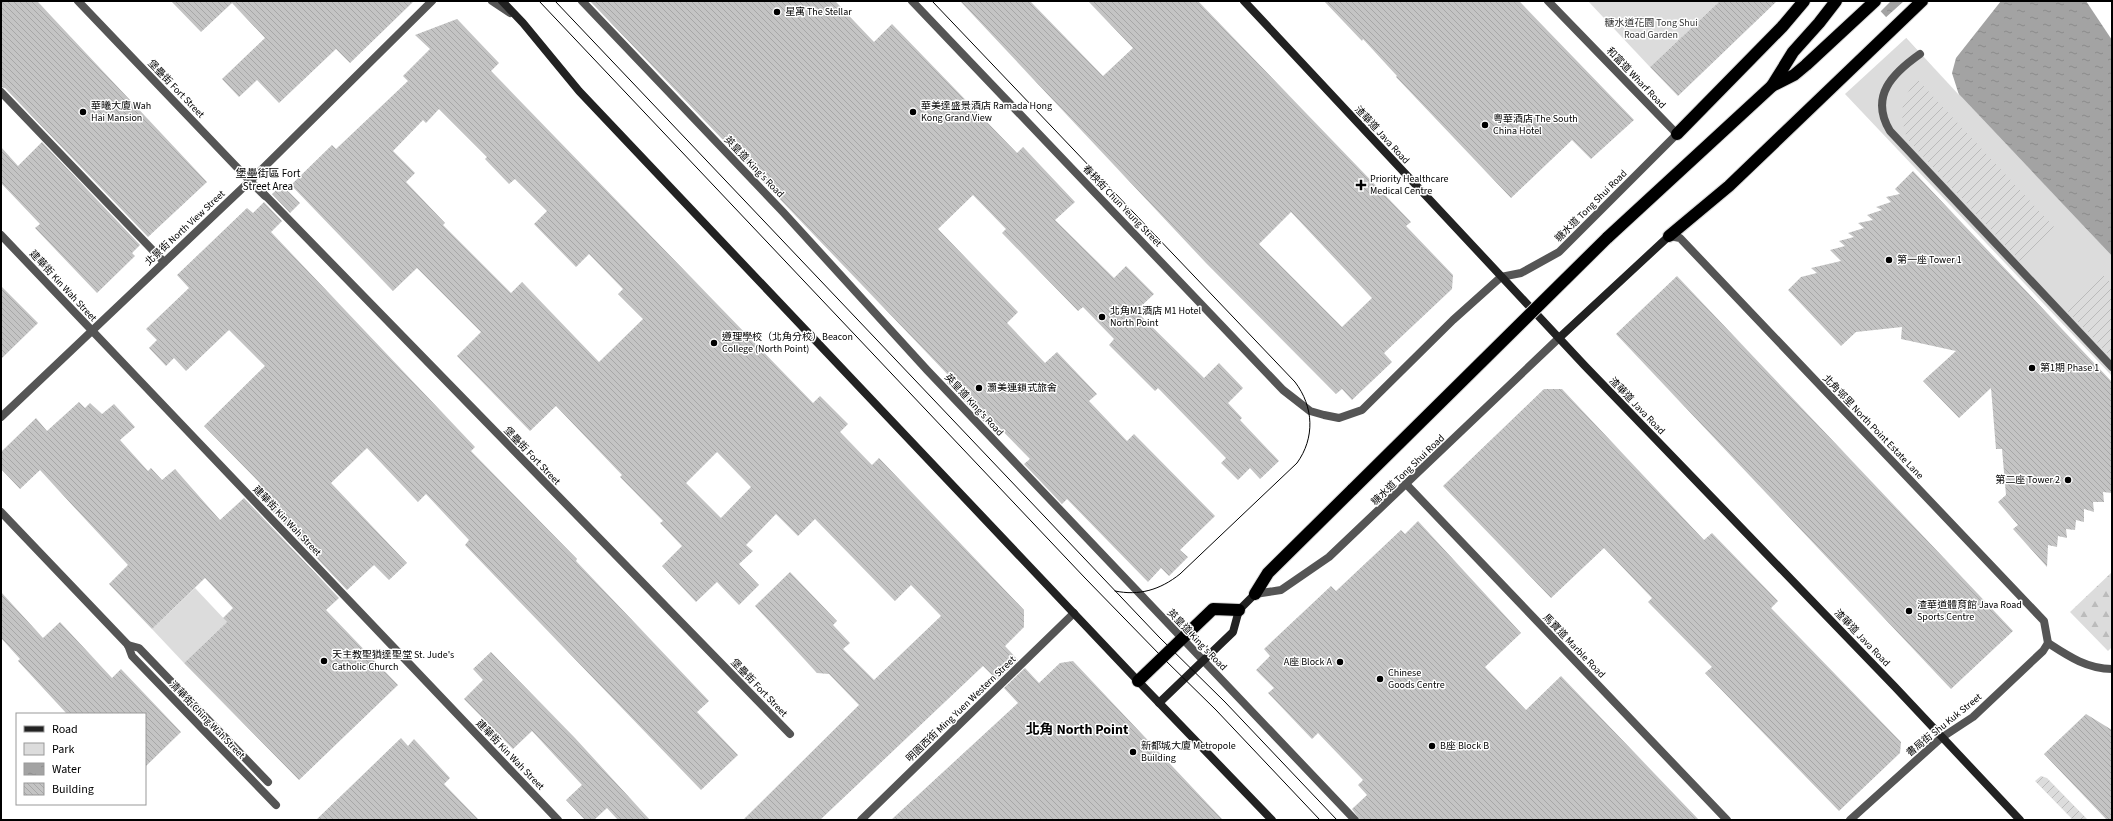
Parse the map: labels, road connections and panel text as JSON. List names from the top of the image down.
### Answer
{
  "streets": {
    "main road": ["渣華道 Java Road", "糖水道 Tong Shui Road"],
    "street": [
      "和富道 Wharf Road",
      "堡壘街 Fort Street",
      "英皇道 King's Road",
      "春秧街 Chun Yeung Street",
      "北景街 North View Street",
      "建華街 Kin Wah Street",
      "北角邨里 North Point Estate Lane",
      "馬寶道 Marble Road",
      "明園西街 Ming Yuen Western Street",
      "清華街 Ching Wah Street",
      "書局街 Shu Kuk Street"
    ]
  },
  "crossings": [
    ["和富道 Wharf Road", "糖水道 Tong Shui Road"],
    ["堡壘街 Fort Street", "北景街 North View Street"],
    ["渣華道 Java Road", "春秧街 Chun Yeung Street"],
    ["渣華道 Java Road", "糖水道 Tong Shui Road"],
    ["渣華道 Java Road", "書局街 Shu Kuk Street"],
    ["春秧街 Chun Yeung Street", "糖水道 Tong Shui Road"],
    ["糖水道 Tong Shui Road", "北角邨里 North Point Estate Lane"],
    ["糖水道 Tong Shui Road", "馬寶道 Marble Road"],
    ["北景街 North View Street", "建華街 Kin Wah Street"],
    ["北角邨里 North Point Estate Lane", "書局街 Shu Kuk Street"]
  ],
  "districts": ["堡壘街區 Fort Street Area", "北角 North Point"],
  "parks": ["糖水道花園 Tong Shui Road Garden"],
  "places": {
    "other": [
      "星寓 The Stellar",
      "華曦大廈 Wah Hai Mansion",
      "華美達盛景酒店 Ramada Hong Kong Grand View",
      "粵華酒店 The South China Hotel",
      "第一座 Tower 1",
      "北角M1酒店 M1 Hotel North Point",
      "遵理學校（北角分校）Beacon College (North Point)",
      "第1期 Phase 1",
      "灝美連鎖式旅舍",
      "第二座 Tower 2",
      "渣華道體育館 Java Road Sports Centre",
      "天主教聖猶達聖堂 St. Jude's Catholic Church",
      "A座 Block A",
      "Chinese Goods Centre",
      "B座 Block B",
      "新都城大廈 Metropole Building"
    ],
    "health": ["Priority Healthcare Medical Centre"]
  },
  "legend": [
    "Road",
    "Park",
    "Water",
    "Building"
  ]
}
